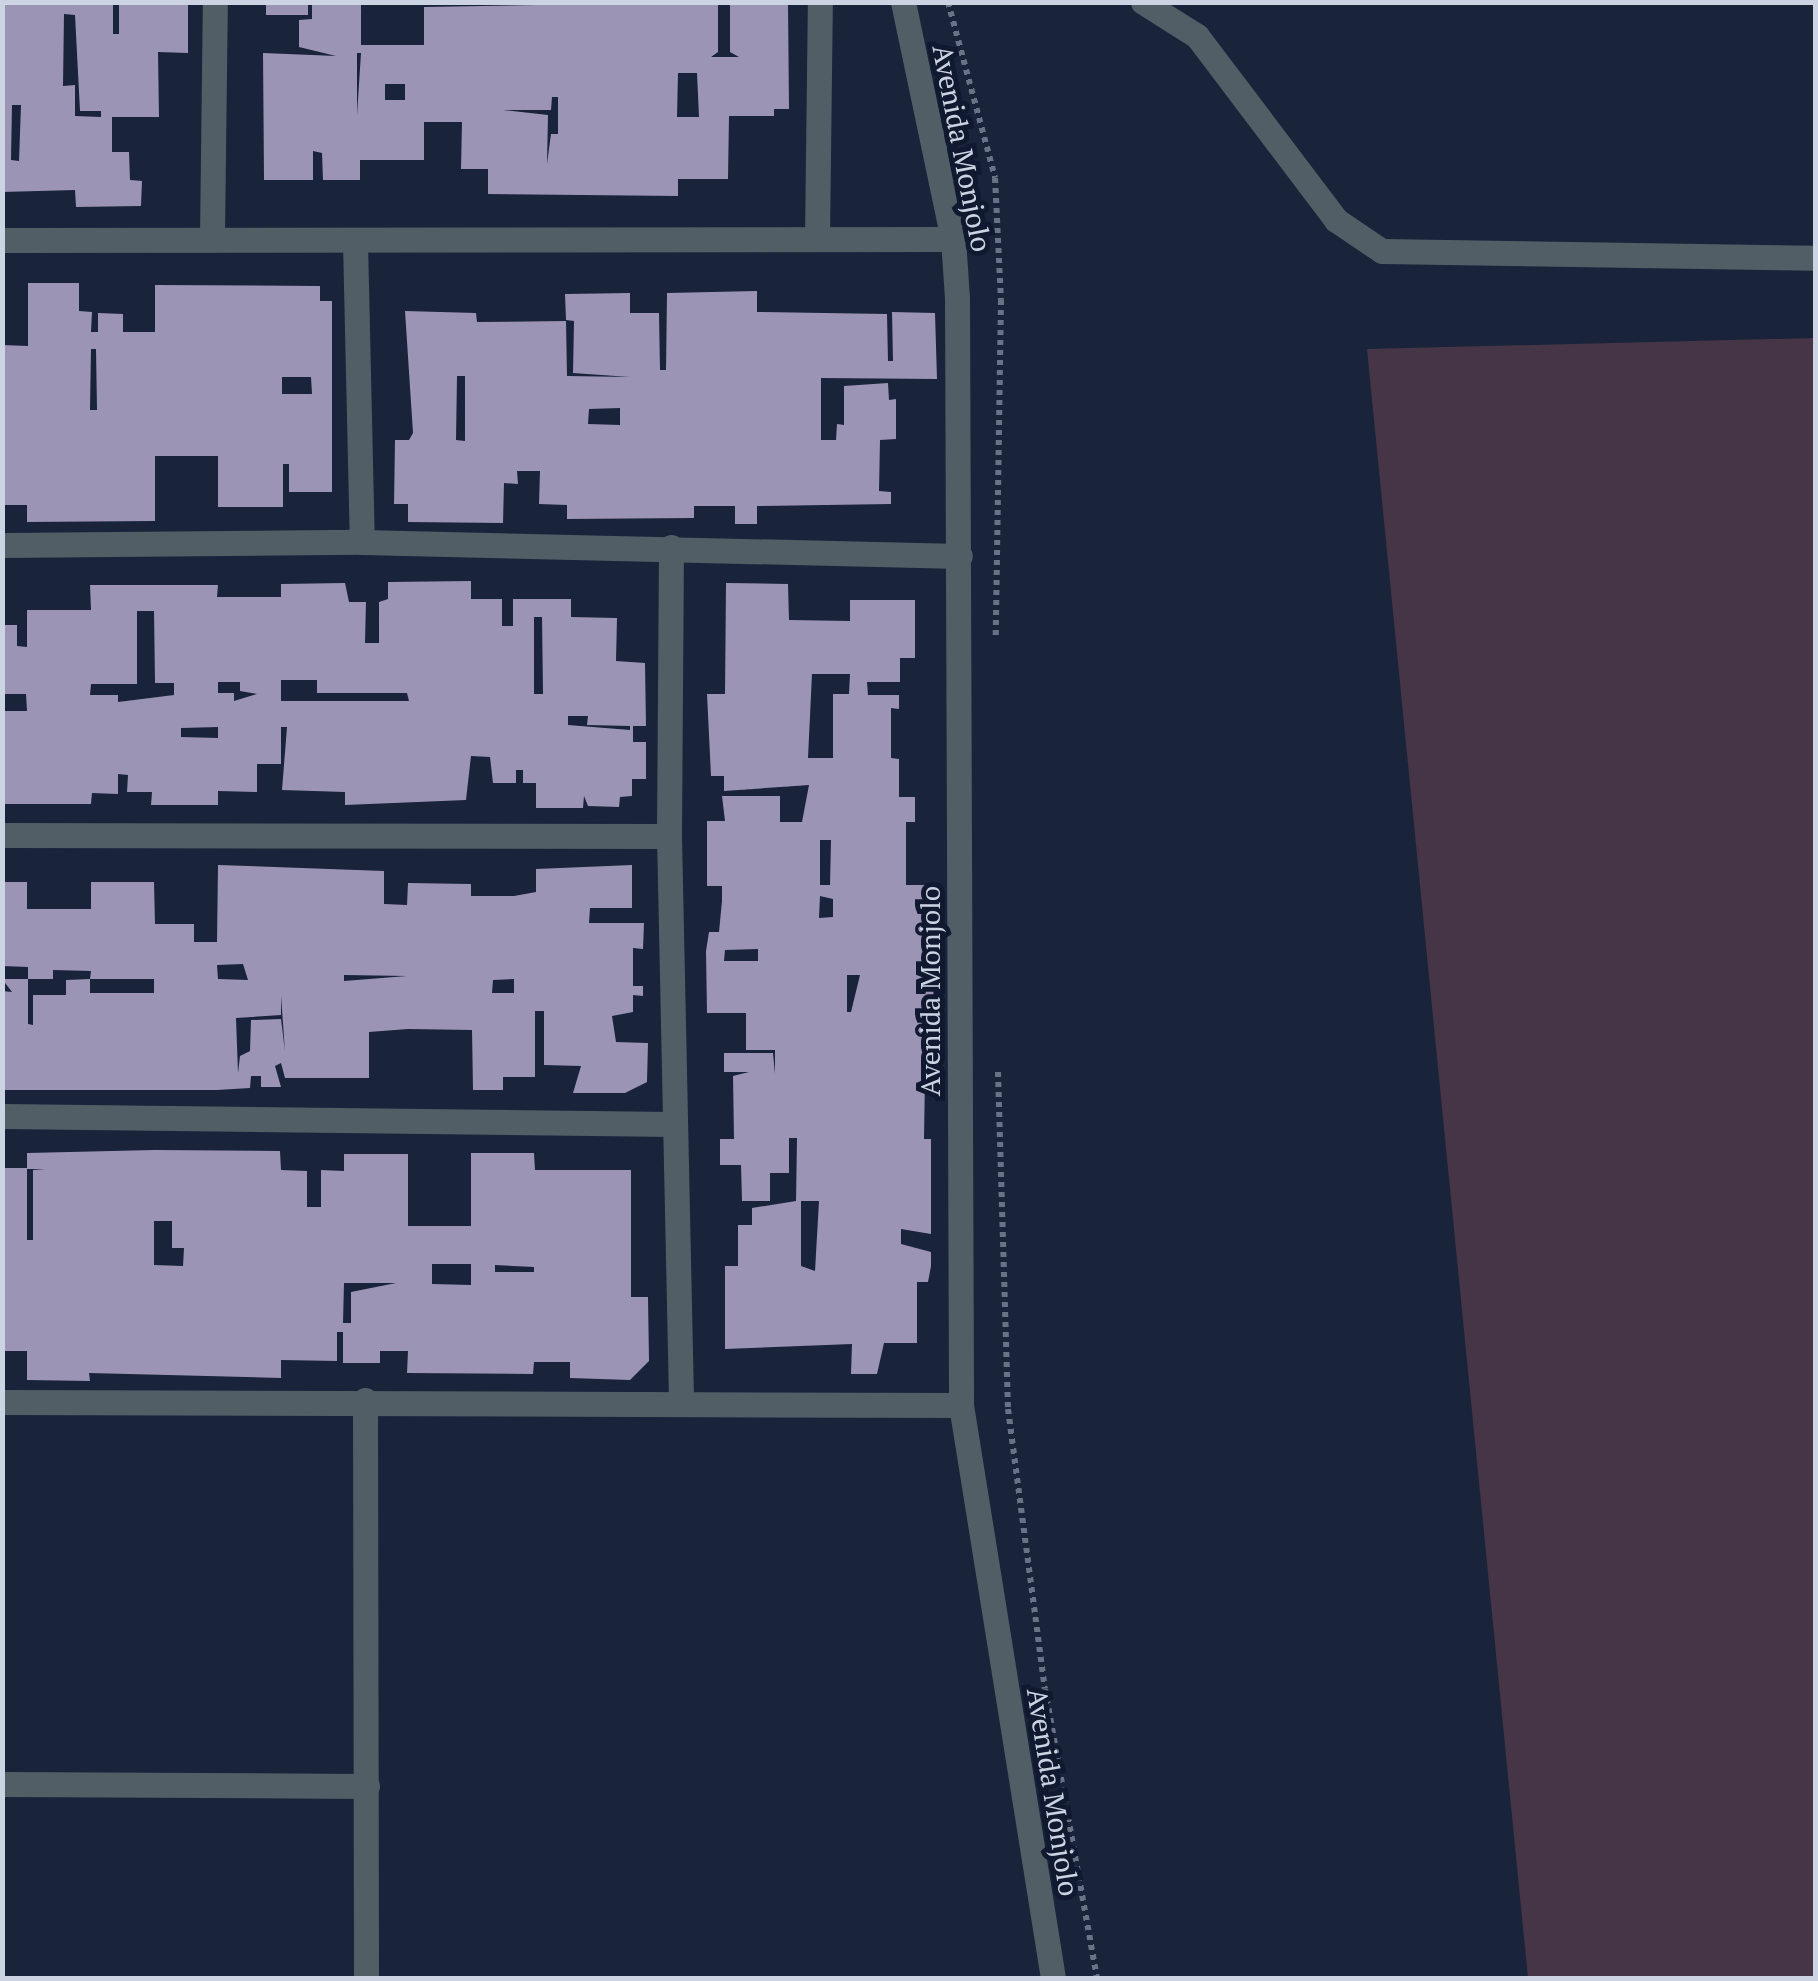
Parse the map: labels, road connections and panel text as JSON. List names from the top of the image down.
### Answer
{
  "streets": {
    "street": ["Avenida Monjolo"]
  }
}
